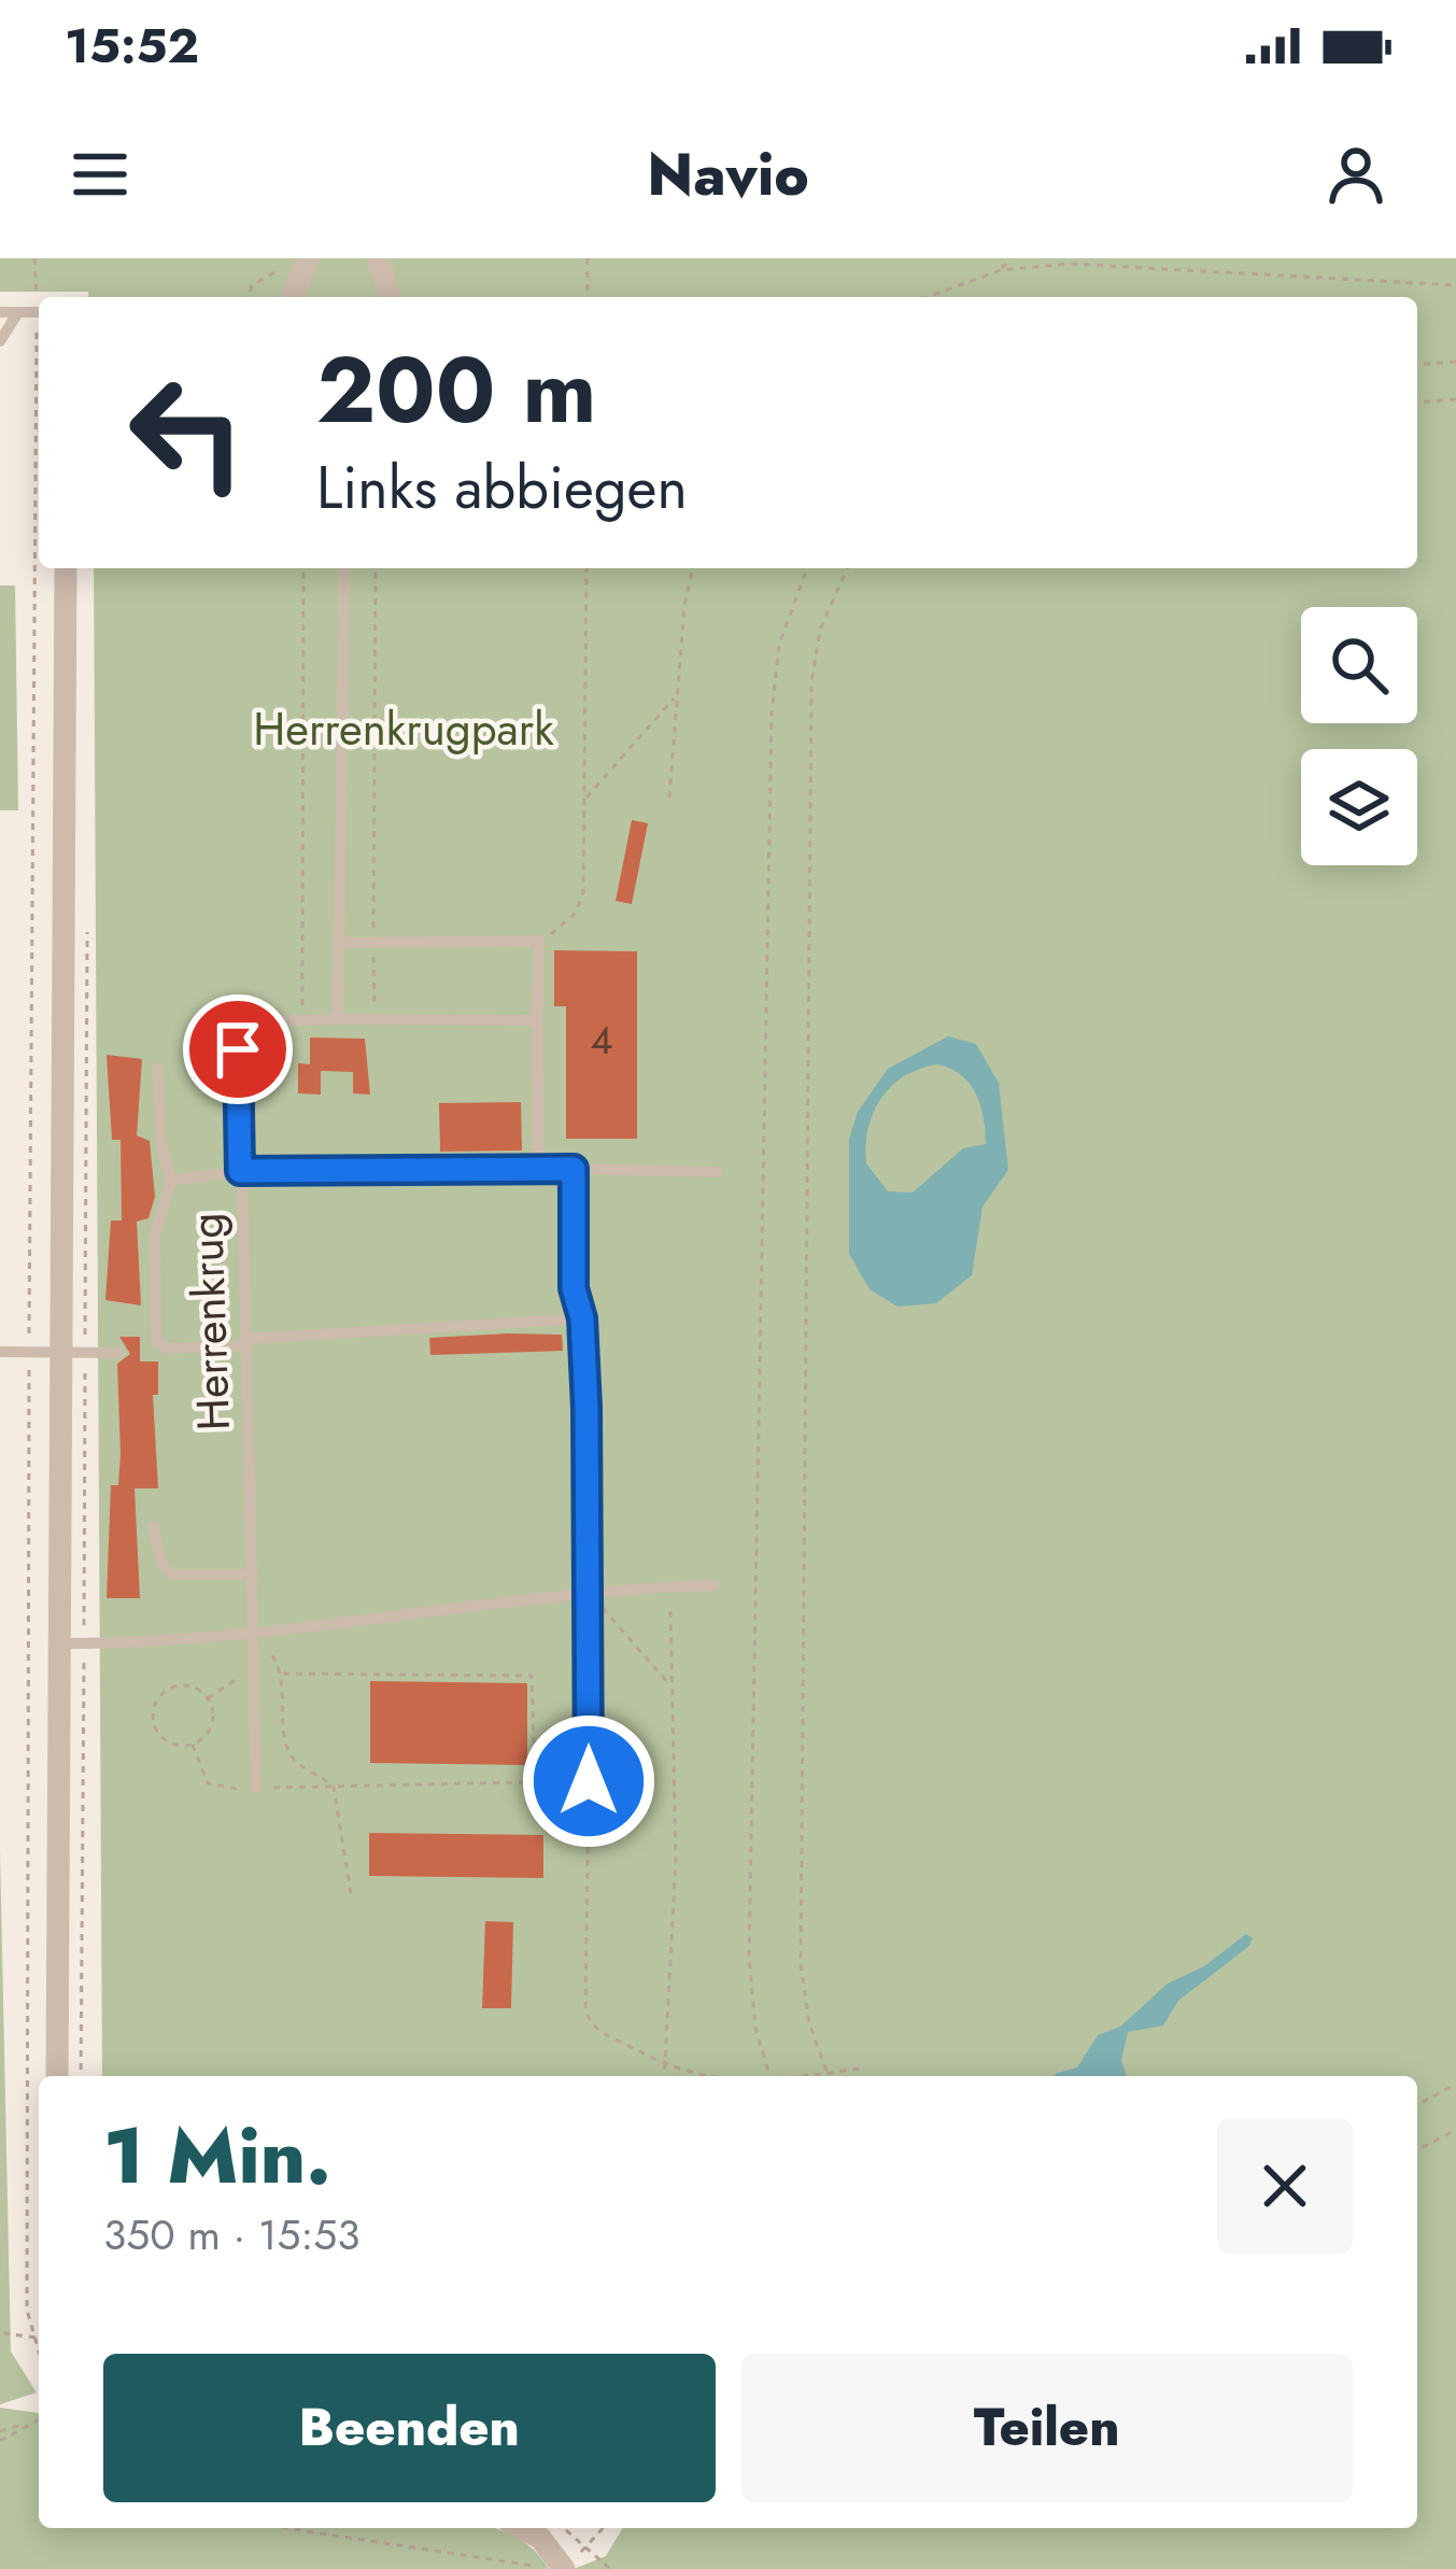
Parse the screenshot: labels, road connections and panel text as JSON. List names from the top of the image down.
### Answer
{
  "streets": {
    "lane": ["Herrenkrug"]
  },
  "parks": ["Herrenkrugpark"],
  "house_numbers": ["4"],
  "page": {
    "status": "15:52",
    "header": "Navio",
    "turn": ["200 m", "Links abbiegen"],
    "heading": ["1 Min.", "350 m · 15:53"],
    "buttons": ["Beenden", "Teilen"]
  }
}
